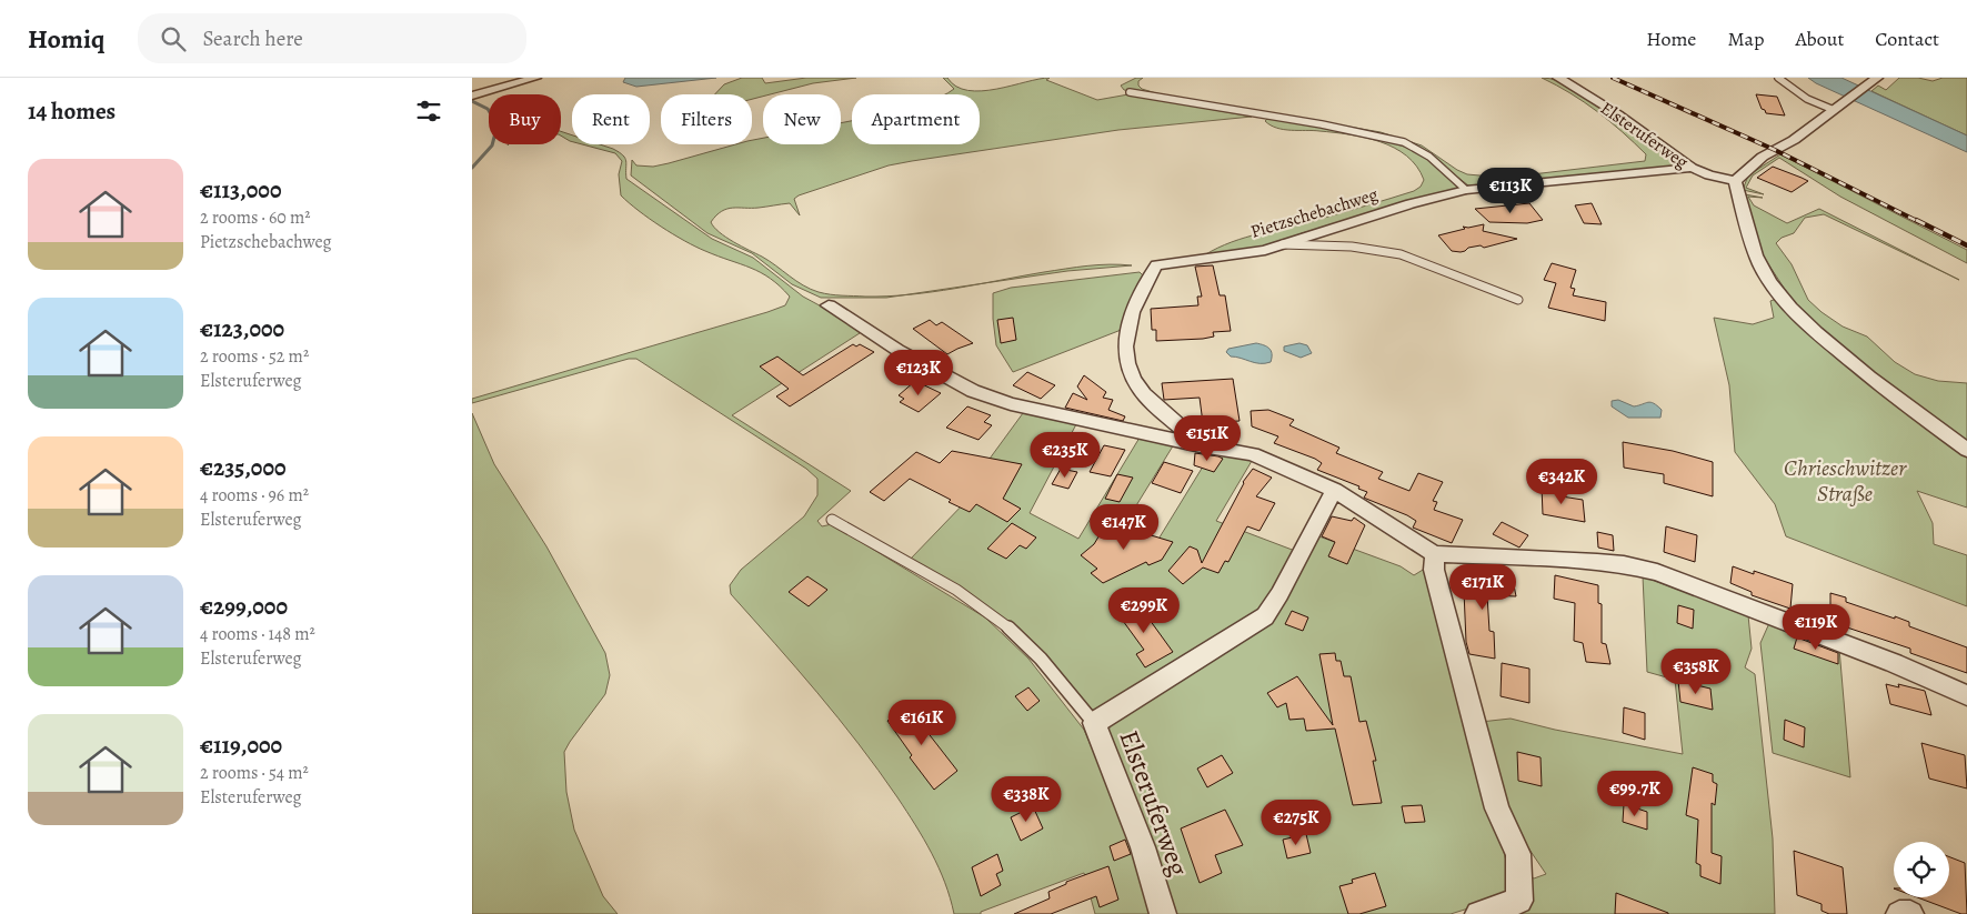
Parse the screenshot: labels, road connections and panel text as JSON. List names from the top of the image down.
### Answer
{
  "streets": {
    "street": ["Elsteruferweg", "Pietzschebachweg"]
  },
  "crossings": [
    ["Elsteruferweg", "Pietzschebachweg"]
  ],
  "parks": ["Chrieschwitzer Straße"],
  "page": {
    "header": "Homiq",
    "search": "Search here",
    "nav": [
      "Home",
      "Map",
      "About",
      "Contact"
    ],
    "heading": "14 homes",
    "chip": [
      "Buy",
      "Rent",
      "Filters",
      "New",
      "Apartment"
    ],
    "list": [
      {
        "name": "€113,000",
        "note": "2 rooms · 60 m² · Pietzschebachweg"
      },
      {
        "name": "€123,000",
        "note": "2 rooms · 52 m² · Elsteruferweg"
      },
      {
        "name": "€235,000",
        "note": "4 rooms · 96 m² · Elsteruferweg"
      },
      {
        "name": "€299,000",
        "note": "4 rooms · 148 m² · Elsteruferweg"
      },
      {
        "name": "€119,000",
        "note": "2 rooms · 54 m² · Elsteruferweg"
      }
    ],
    "price": [
      "€113K",
      "€123K",
      "€151K",
      "€235K",
      "€342K",
      "€147K",
      "€171K",
      "€299K",
      "€119K",
      "€358K",
      "€161K",
      "€99.7K",
      "€338K",
      "€275K"
    ]
  }
}
